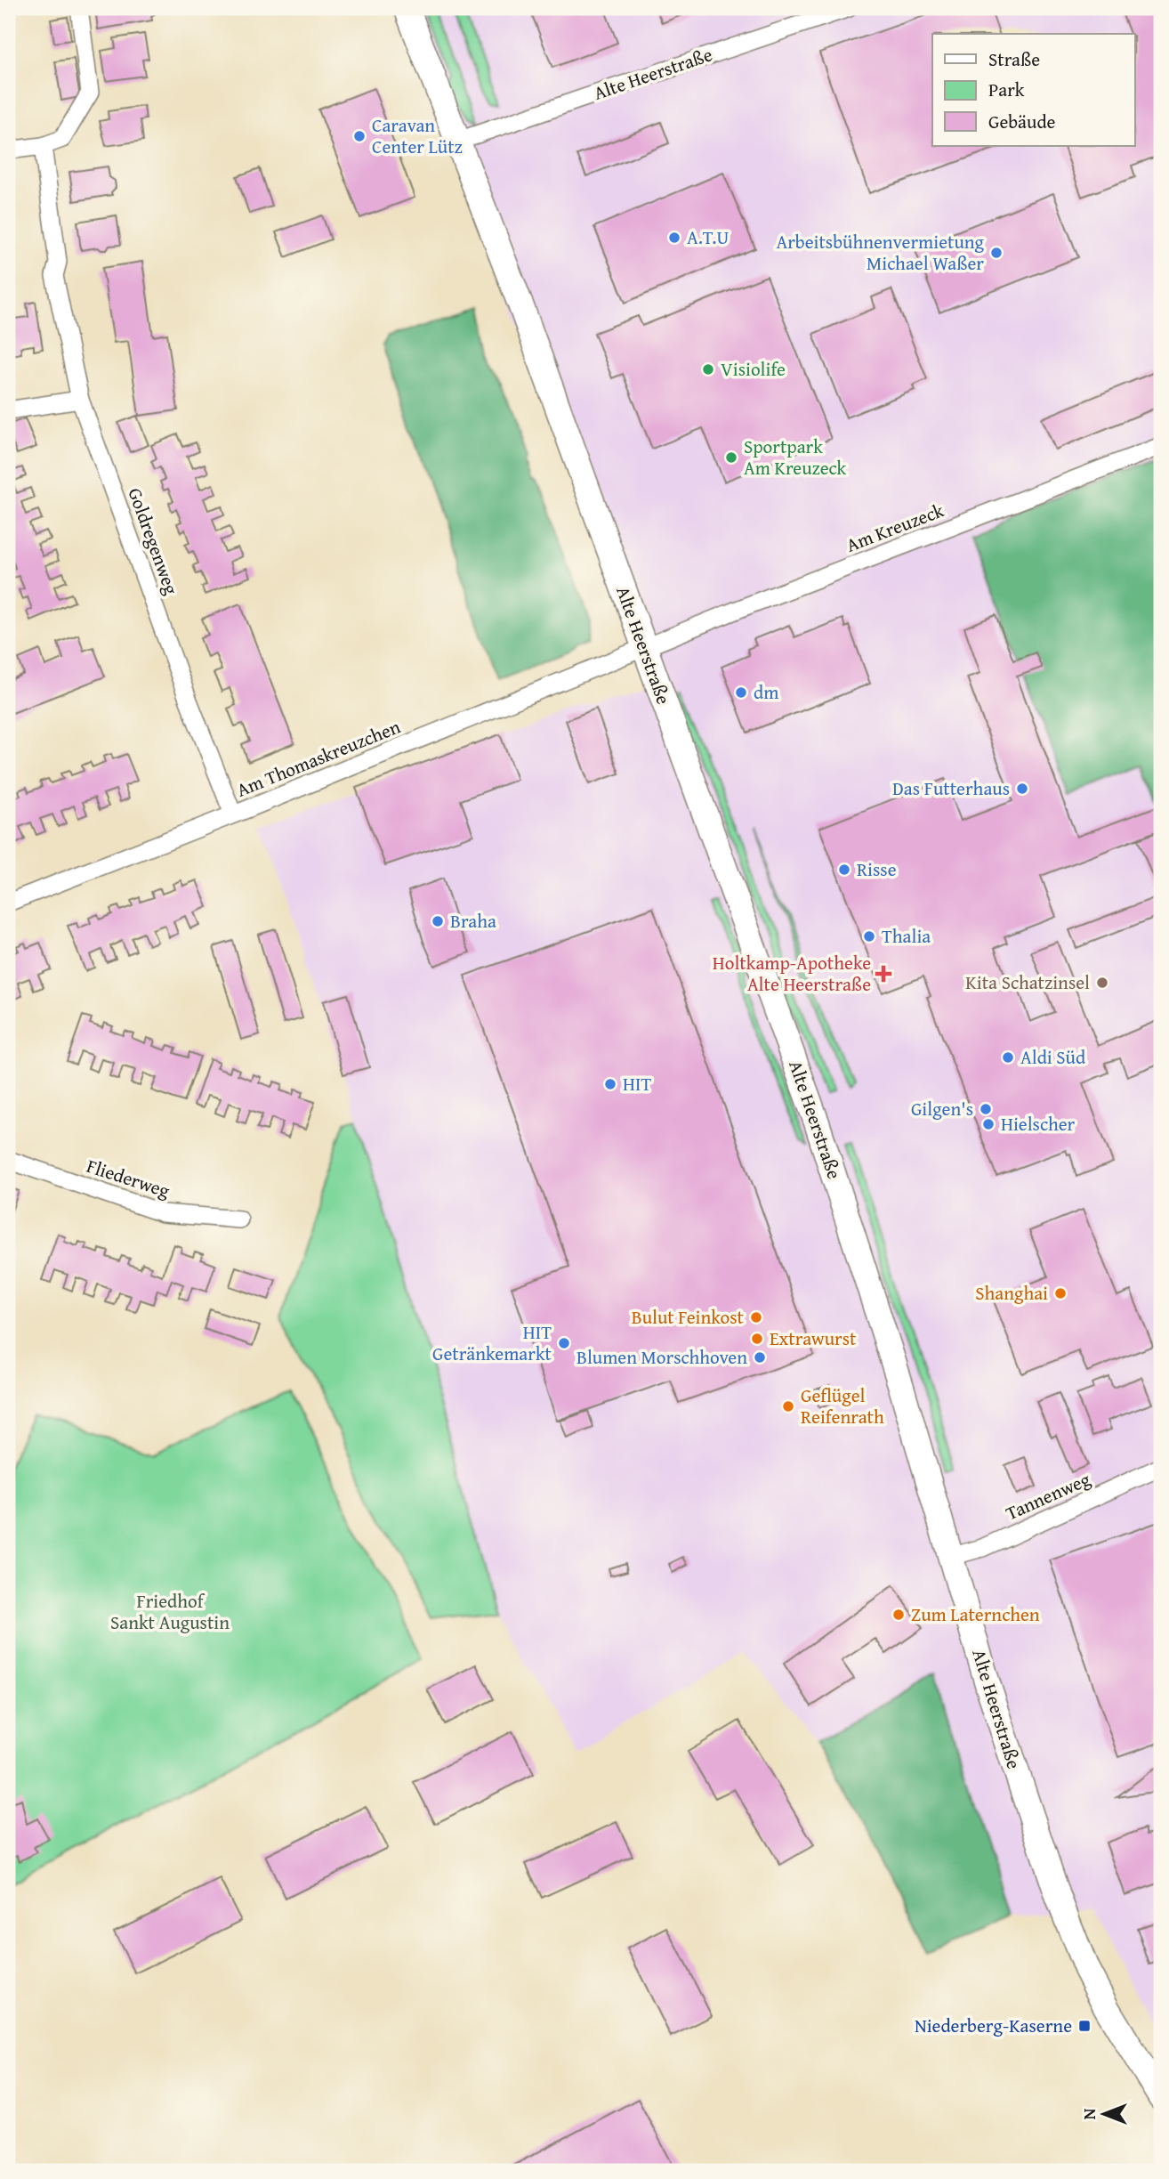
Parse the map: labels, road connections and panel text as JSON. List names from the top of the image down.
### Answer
{
  "streets": {
    "street": [
      "Alte Heerstraße",
      "Am Kreuzeck",
      "Goldregenweg",
      "Am Thomaskreuzchen",
      "Fliederweg",
      "Tannenweg"
    ]
  },
  "crossings": [
    ["Alte Heerstraße", "Am Kreuzeck"],
    ["Alte Heerstraße", "Am Thomaskreuzchen"],
    ["Alte Heerstraße", "Tannenweg"],
    ["Am Kreuzeck", "Am Thomaskreuzchen"],
    ["Goldregenweg", "Am Thomaskreuzchen"]
  ],
  "parks": ["Friedhof Sankt Augustin"],
  "places": {
    "other": [
      "Caravan Center Lütz",
      "A.T.U",
      "Arbeitsbühnenvermietung Michael Waßer",
      "Visiolife",
      "Sportpark Am Kreuzeck",
      "dm",
      "Das Futterhaus",
      "Risse",
      "Braha",
      "Thalia",
      "Kita Schatzinsel",
      "Aldi Süd",
      "HIT",
      "Gilgen's",
      "Hielscher",
      "Shanghai",
      "Bulut Feinkost",
      "Extrawurst",
      "HIT Getränkemarkt",
      "Blumen Morschhoven",
      "Geflügel Reifenrath",
      "Zum Laternchen"
    ],
    "health": ["Holtkamp-Apotheke Alte Heerstraße"],
    "transit": ["Niederberg-Kaserne"]
  },
  "legend": ["Straße", "Park", "Gebäude"],
  "north": "left"
}
